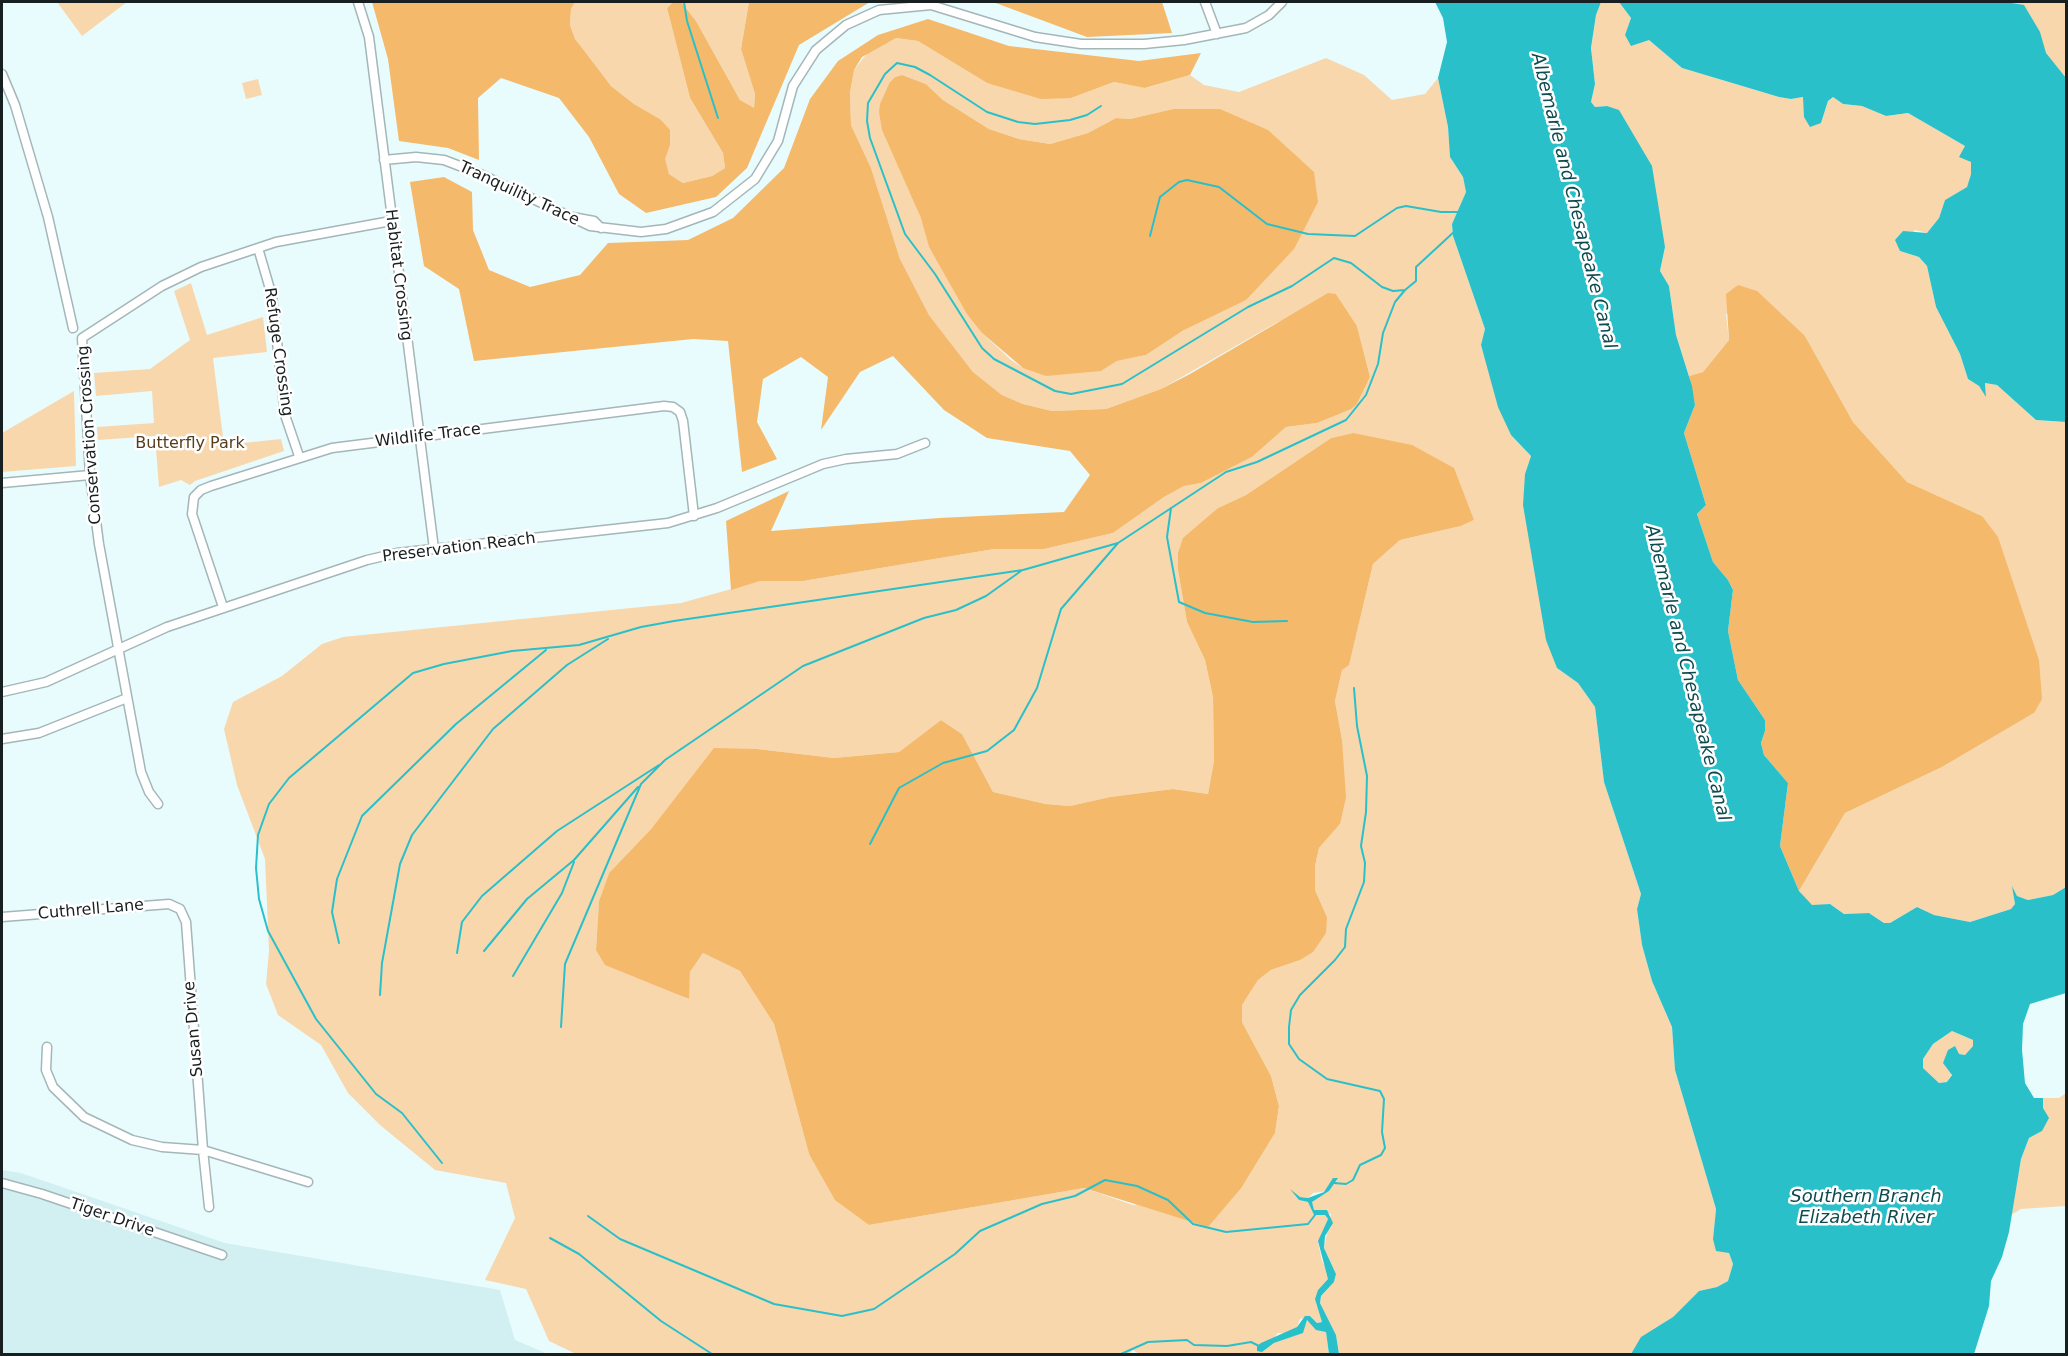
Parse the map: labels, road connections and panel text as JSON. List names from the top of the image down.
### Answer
{
  "streets": {
    "street": [
      "Tranquility Trace",
      "Habitat Crossing",
      "Refuge Crossing",
      "Conservation Crossing",
      "Wildlife Trace",
      "Preservation Reach",
      "Cuthrell Lane",
      "Susan Drive",
      "Tiger Drive"
    ]
  },
  "crossings": [
    ["Tranquility Trace", "Habitat Crossing"],
    ["Habitat Crossing", "Conservation Crossing"],
    ["Habitat Crossing", "Wildlife Trace"],
    ["Habitat Crossing", "Preservation Reach"],
    ["Refuge Crossing", "Conservation Crossing"],
    ["Refuge Crossing", "Wildlife Trace"],
    ["Conservation Crossing", "Preservation Reach"],
    ["Wildlife Trace", "Preservation Reach"],
    ["Cuthrell Lane", "Susan Drive"]
  ],
  "water": ["Albemarle and Chesapeake Canal", "Southern Branch Elizabeth River"],
  "parks": ["Butterfly Park"]
}
